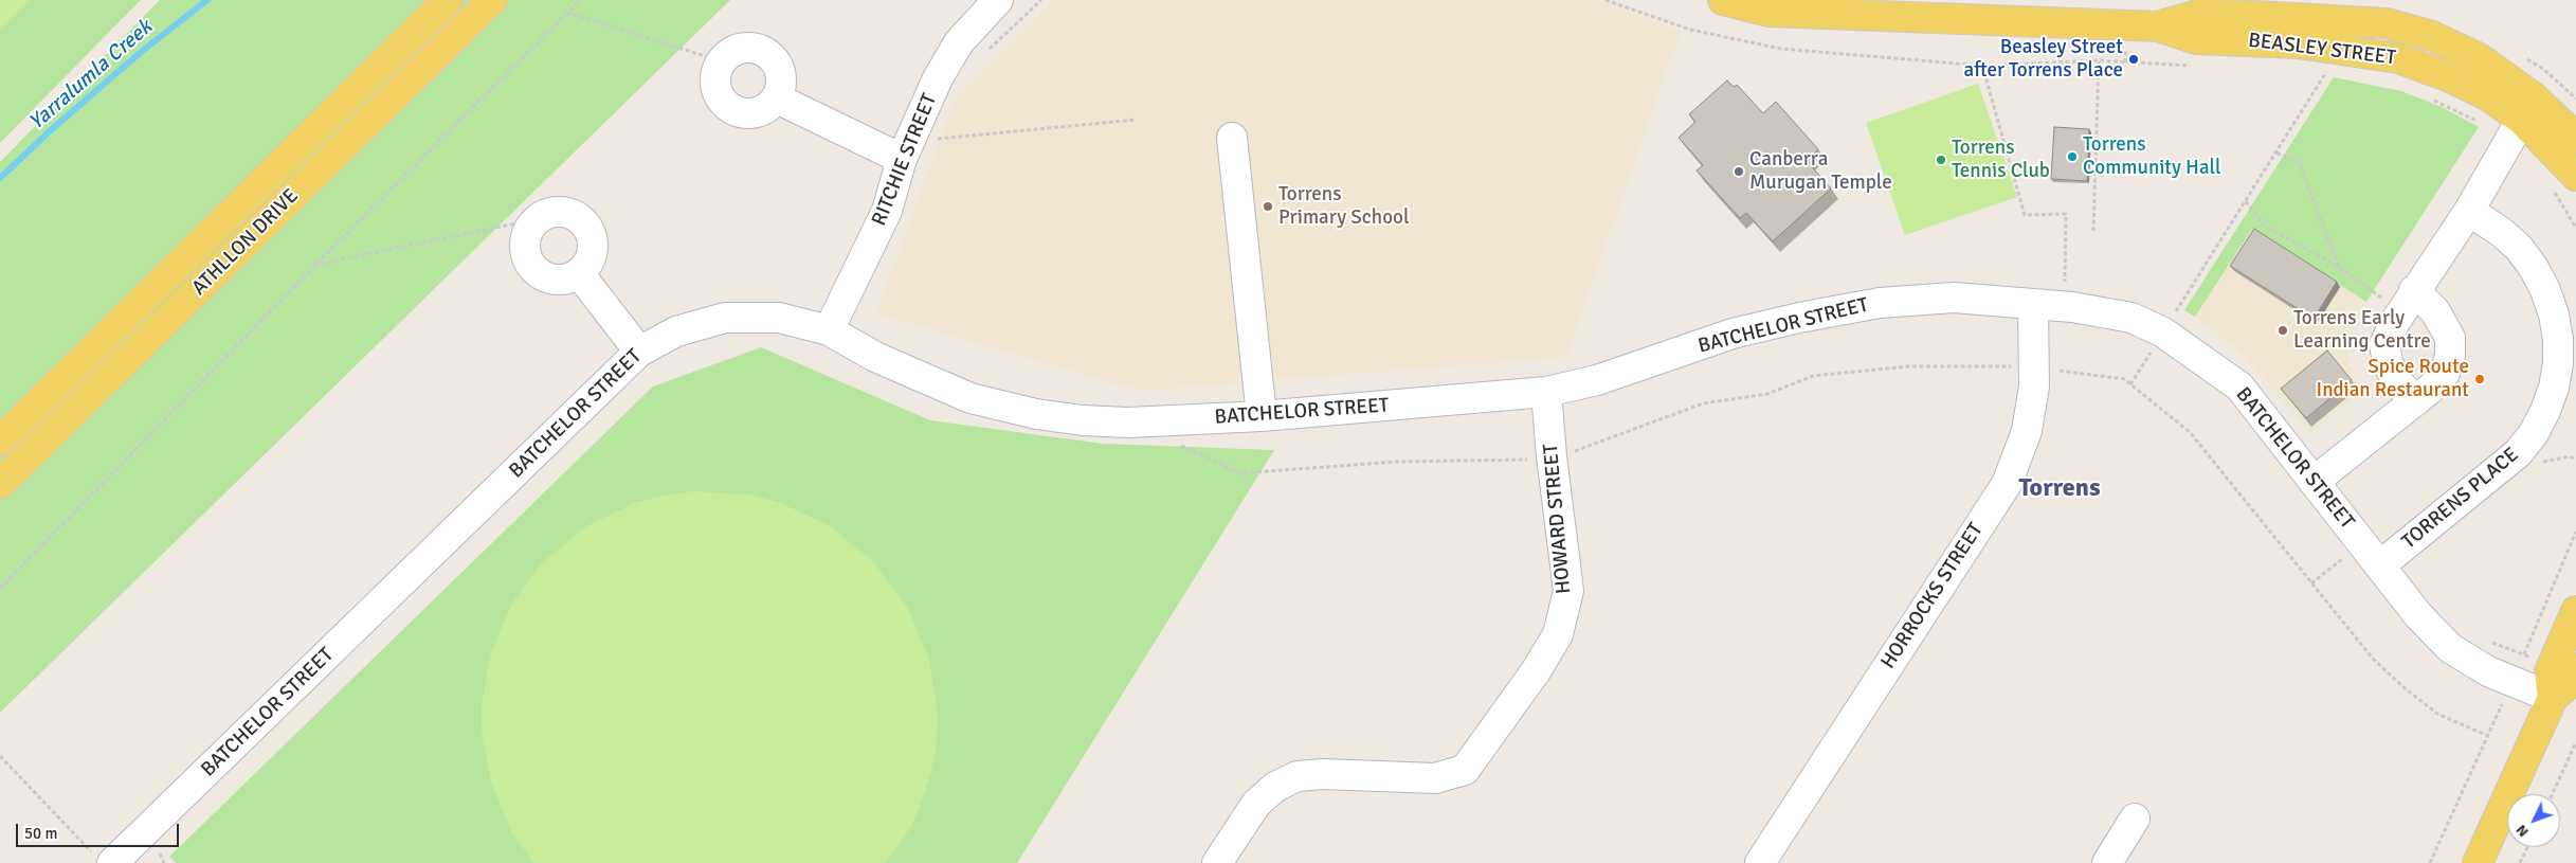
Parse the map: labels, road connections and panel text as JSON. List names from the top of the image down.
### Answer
{
  "streets": {
    "main road": ["BEASLEY STREET", "ATHLLON DRIVE"],
    "street": [
      "RITCHIE STREET",
      "BATCHELOR STREET",
      "TORRENS PLACE",
      "HOWARD STREET",
      "HORROCKS STREET"
    ]
  },
  "crossings": [
    ["RITCHIE STREET", "BATCHELOR STREET"],
    ["BATCHELOR STREET", "TORRENS PLACE"],
    ["BATCHELOR STREET", "HOWARD STREET"],
    ["BATCHELOR STREET", "HORROCKS STREET"]
  ],
  "districts": ["Torrens"],
  "water": ["Yarralumla Creek"],
  "places": [
    "Beasley Street after Torrens Place",
    "Torrens Community Hall",
    "Torrens Tennis Club",
    "Canberra Murugan Temple",
    "Torrens Primary School",
    "Torrens Early Learning Centre",
    "Spice Route Indian Restaurant"
  ],
  "scale_bar": "50 m",
  "north": "bottom left"
}
